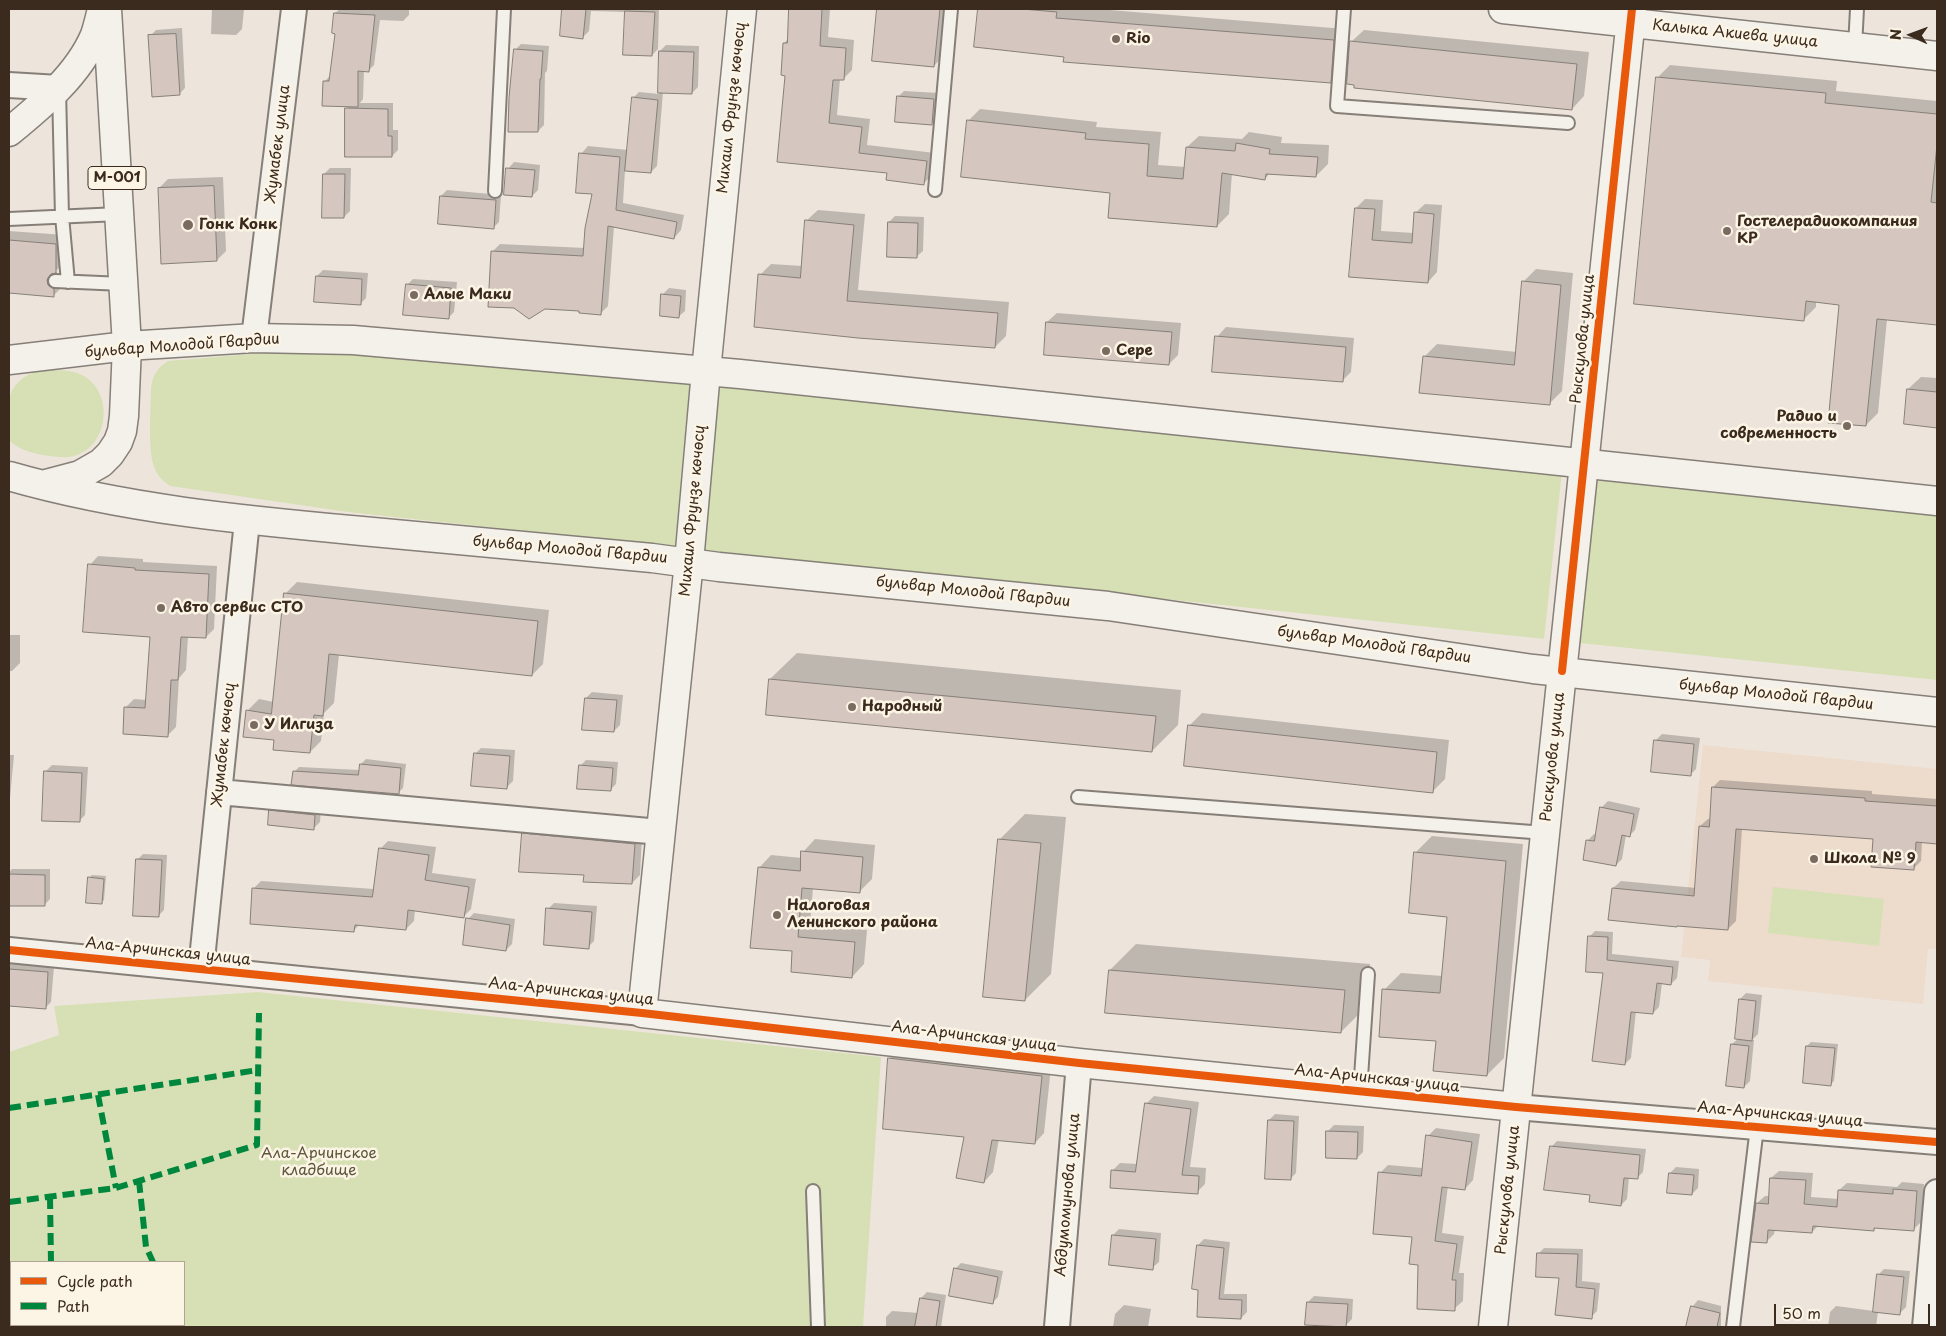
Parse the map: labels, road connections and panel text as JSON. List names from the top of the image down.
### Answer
{
  "streets": {
    "main road": [
      "Калыка Акиева улица",
      "Михаил Фрунзе көчөсү",
      "М-001",
      "Рыскулова улица",
      "бульвар Молодой Гвардии",
      "Ала-Арчинская улица"
    ],
    "street": ["Жумабек улица", "Жумабек көчөсү", "Абдумомунова улица"]
  },
  "crossings": [
    ["Калыка Акиева улица", "Рыскулова улица"],
    ["Михаил Фрунзе көчөсү", "бульвар Молодой Гвардии"],
    ["Михаил Фрунзе көчөсү", "Ала-Арчинская улица"],
    ["Жумабек улица", "бульвар Молодой Гвардии"],
    ["М-001", "бульвар Молодой Гвардии"],
    ["Рыскулова улица", "бульвар Молодой Гвардии"],
    ["Рыскулова улица", "Ала-Арчинская улица"],
    ["бульвар Молодой Гвардии", "Жумабек көчөсү"],
    ["Жумабек көчөсү", "Ала-Арчинская улица"],
    ["Ала-Арчинская улица", "Абдумомунова улица"]
  ],
  "parks": ["Ала-Арчинское кладбище"],
  "places": [
    "Rio",
    "Гонк Конк",
    "Гостелерадиокомпания КР",
    "Алые Маки",
    "Сере",
    "Радио и современность",
    "Авто сервис СТО",
    "Народный",
    "У Илгиза",
    "Школа № 9",
    "Налоговая Ленинского района"
  ],
  "legend": ["Cycle path", "Path"],
  "scale_bar": "50 m",
  "north": "left"
}
